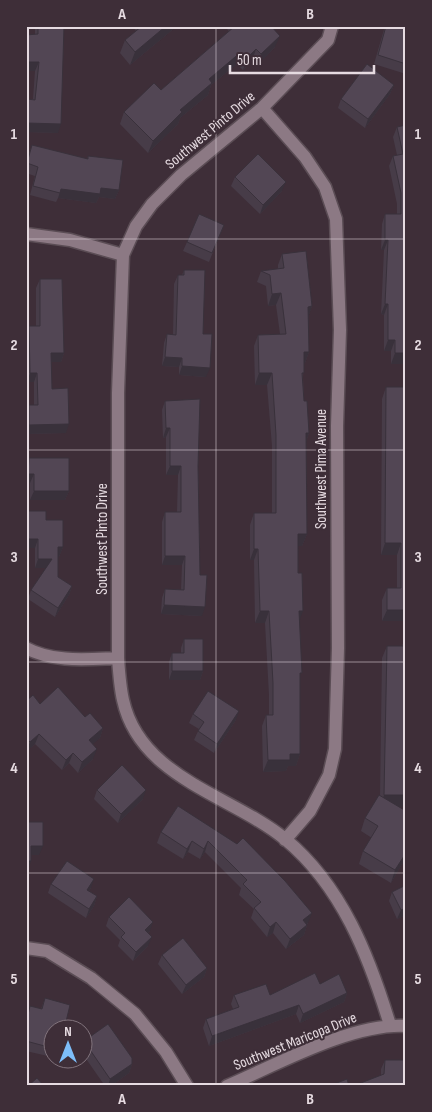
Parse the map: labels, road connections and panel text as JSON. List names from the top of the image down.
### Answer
{
  "streets": {
    "street": ["Southwest Pinto Drive", "Southwest Pima Avenue", "Southwest Maricopa Drive"]
  },
  "crossings": [
    ["Southwest Pinto Drive", "Southwest Pima Avenue"],
    ["Southwest Pinto Drive", "Southwest Maricopa Drive"]
  ],
  "scale_bar": "50 m",
  "north": "top",
  "grid": {
    "columns": ["A", "B"],
    "rows": [
      "1",
      "2",
      "3",
      "4",
      "5"
    ]
  }
}
